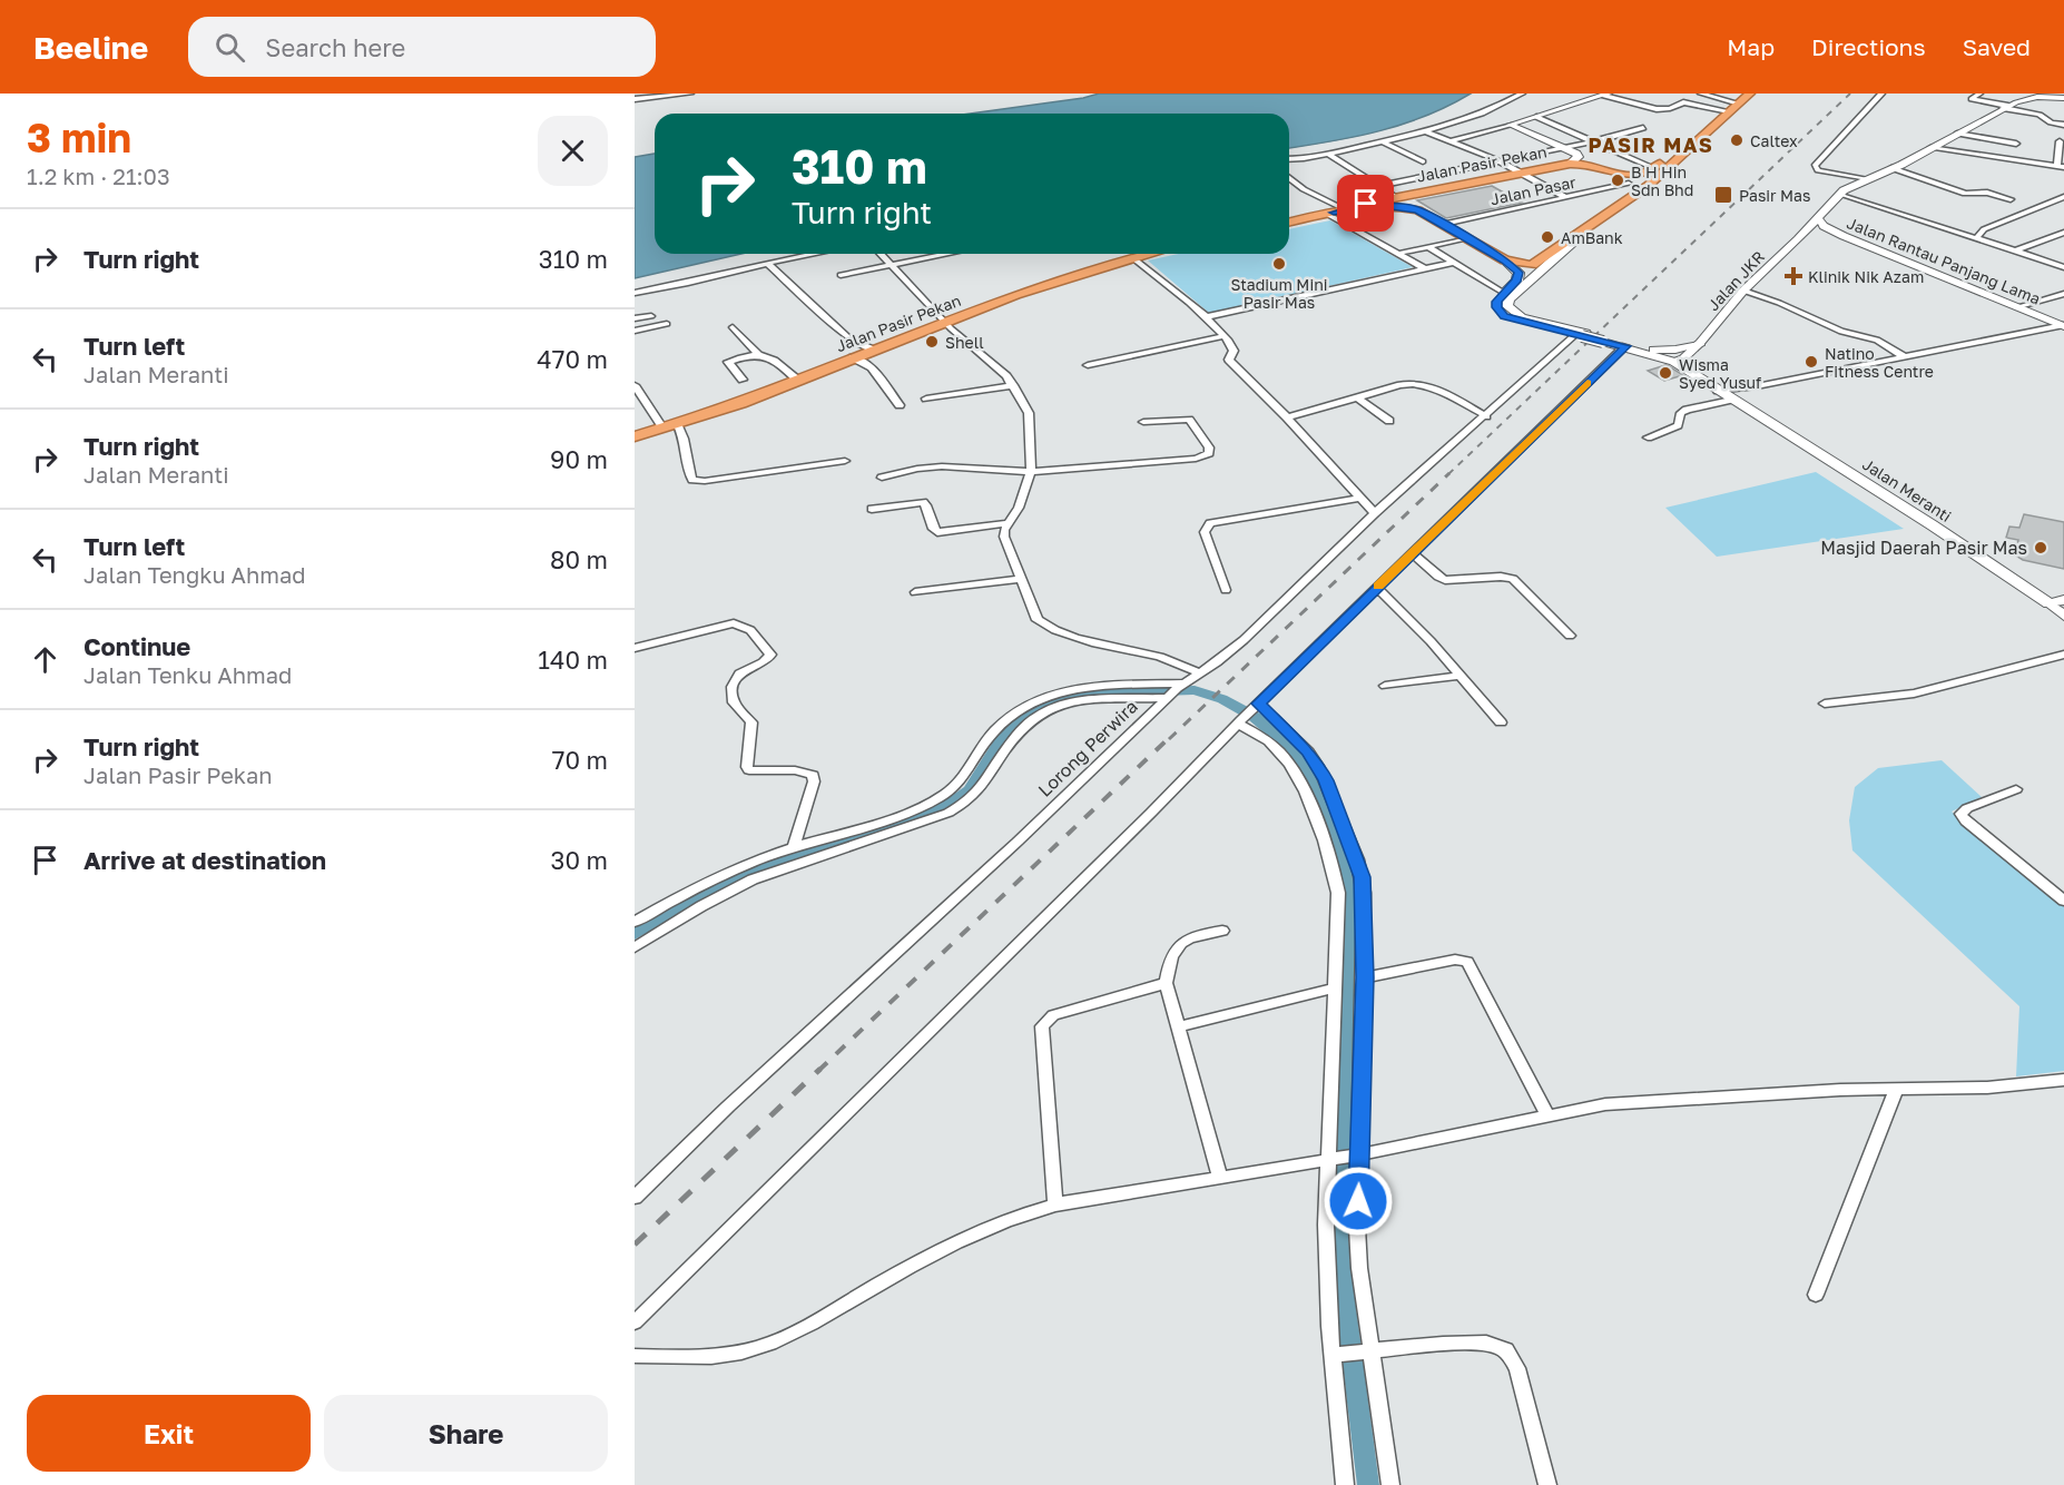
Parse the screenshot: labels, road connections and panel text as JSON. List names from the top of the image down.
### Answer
{
  "streets": {
    "highway": ["Jalan Pasir Pekan"],
    "main road": ["Jalan Meranti"],
    "street": [
      "Jalan Pasar",
      "Jalan Rantau Panjang Lama",
      "Jalan JKR",
      "Lorong Perwira"
    ]
  },
  "crossings": [
    ["Jalan Pasir Pekan", "Jalan Pasar"],
    ["Jalan Rantau Panjang Lama", "Jalan JKR"],
    ["Jalan JKR", "Jalan Meranti"],
    ["Jalan Meranti", "Lorong Perwira"]
  ],
  "districts": ["PASIR MAS"],
  "places": {
    "other": [
      "Caltex",
      "B H Hin Sdn Bhd",
      "AmBank",
      "Stadium Mini Pasir Mas",
      "Shell",
      "Natino Fitness Centre",
      "Wisma Syed Yusuf",
      "Masjid Daerah Pasir Mas"
    ],
    "transit": ["Pasir Mas"],
    "health": ["Klinik Nik Azam"]
  },
  "page": {
    "header": "Beeline",
    "search": "Search here",
    "nav": ["Map", "Directions", "Saved"],
    "heading": ["3 min", "1.2 km · 21:03"],
    "turn": ["310 m", "Turn right"],
    "list": [
      {
        "name": "Turn right",
        "value": "310 m"
      },
      {
        "name": "Turn left",
        "note": "Jalan Meranti",
        "value": "470 m"
      },
      {
        "name": "Turn right",
        "note": "Jalan Meranti",
        "value": "90 m"
      },
      {
        "name": "Turn left",
        "note": "Jalan Tengku Ahmad",
        "value": "80 m"
      },
      {
        "name": "Continue",
        "note": "Jalan Tenku Ahmad",
        "value": "140 m"
      },
      {
        "name": "Turn right",
        "note": "Jalan Pasir Pekan",
        "value": "70 m"
      },
      {
        "name": "Arrive at destination",
        "value": "30 m"
      }
    ],
    "buttons": ["Exit", "Share"]
  }
}
